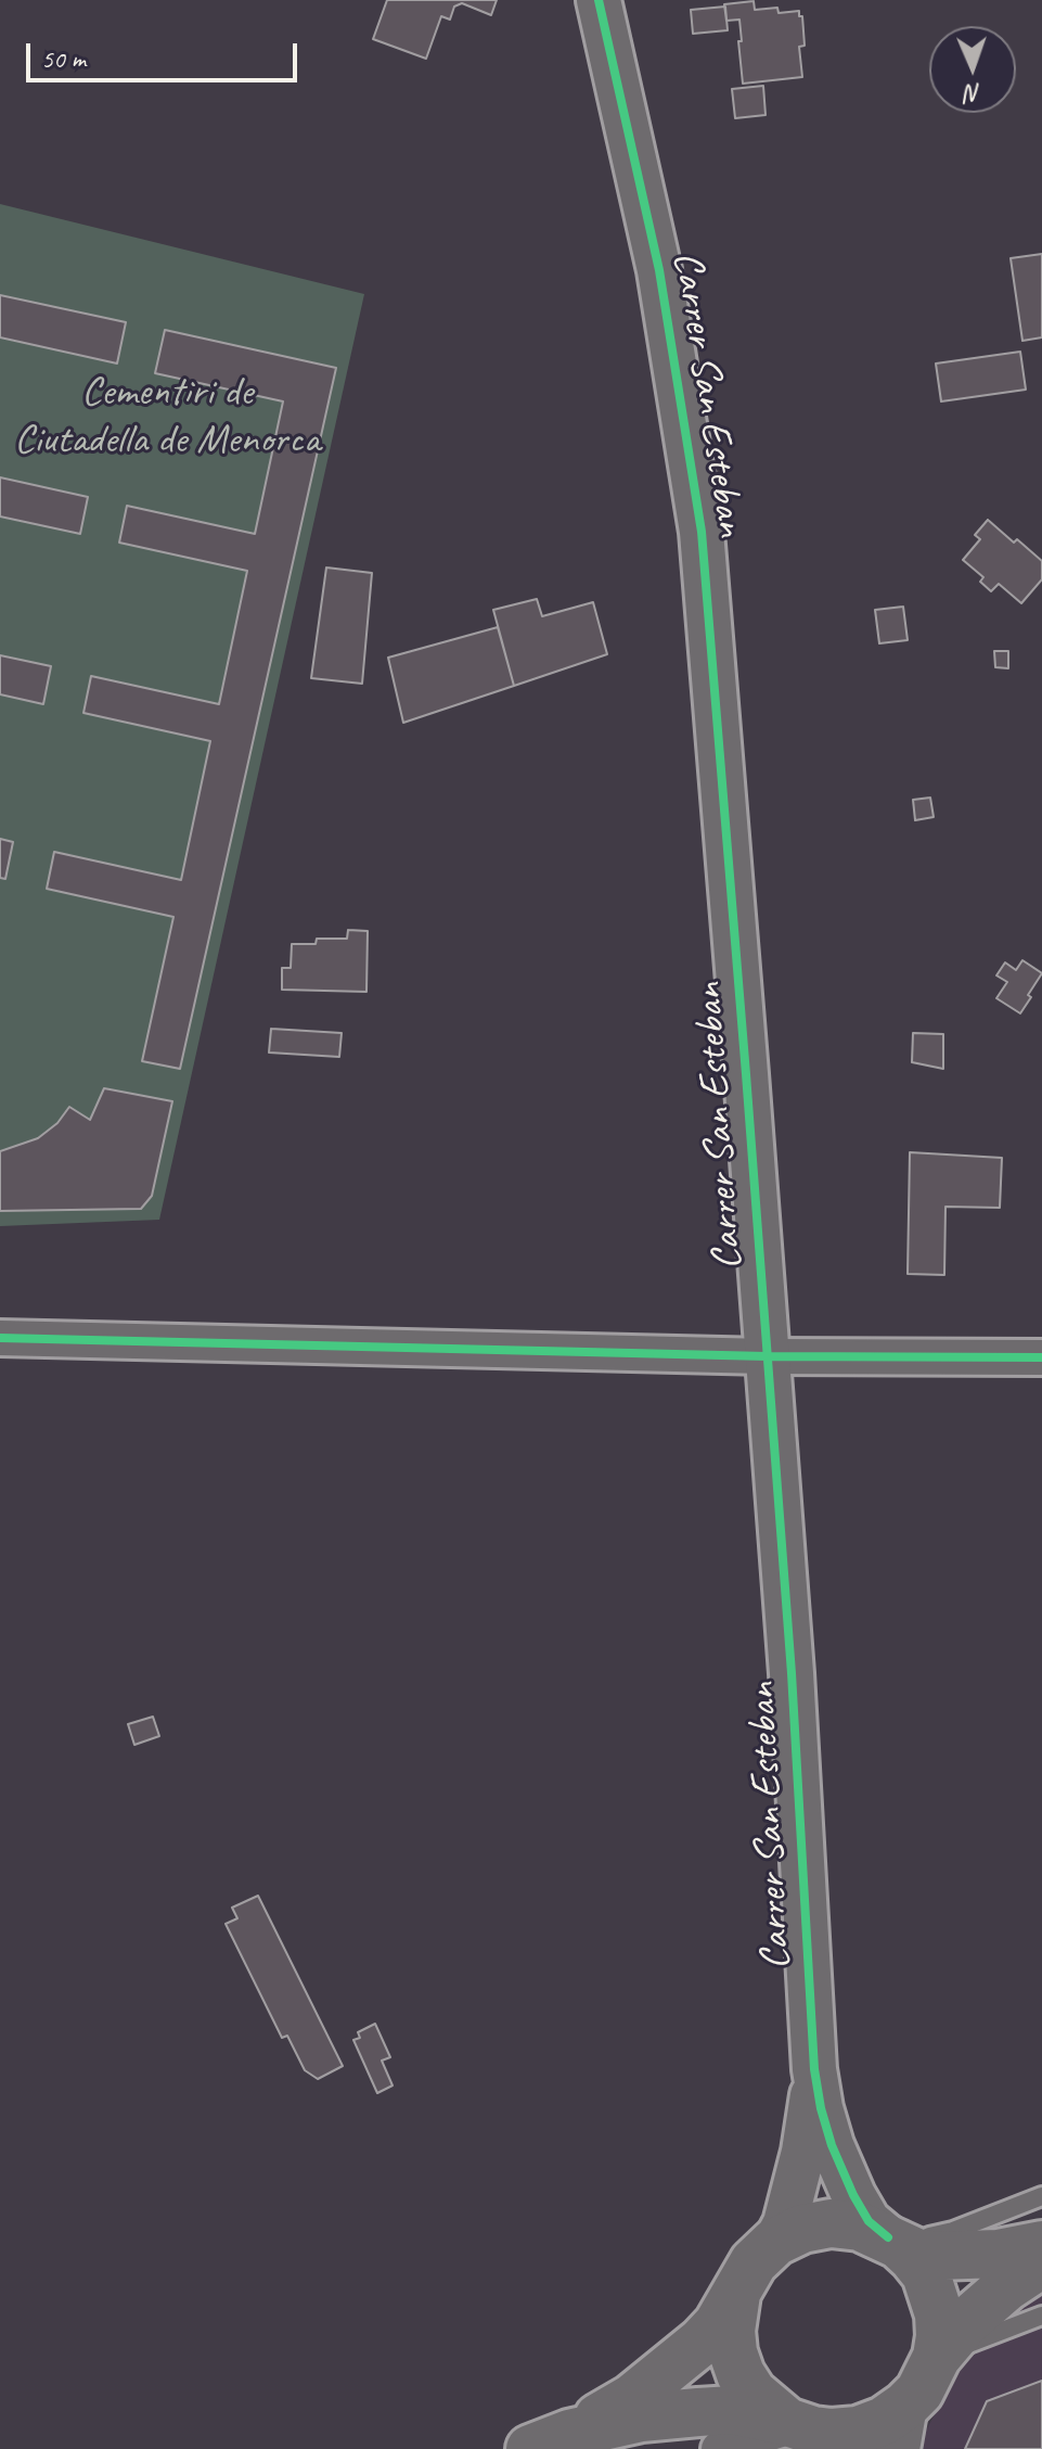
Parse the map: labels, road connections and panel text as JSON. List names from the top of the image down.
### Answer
{
  "streets": {
    "street": ["Carrer San Esteban"]
  },
  "parks": ["Cementiri de Ciutadella de Menorca"],
  "scale_bar": "50 m",
  "north": "bottom"
}
